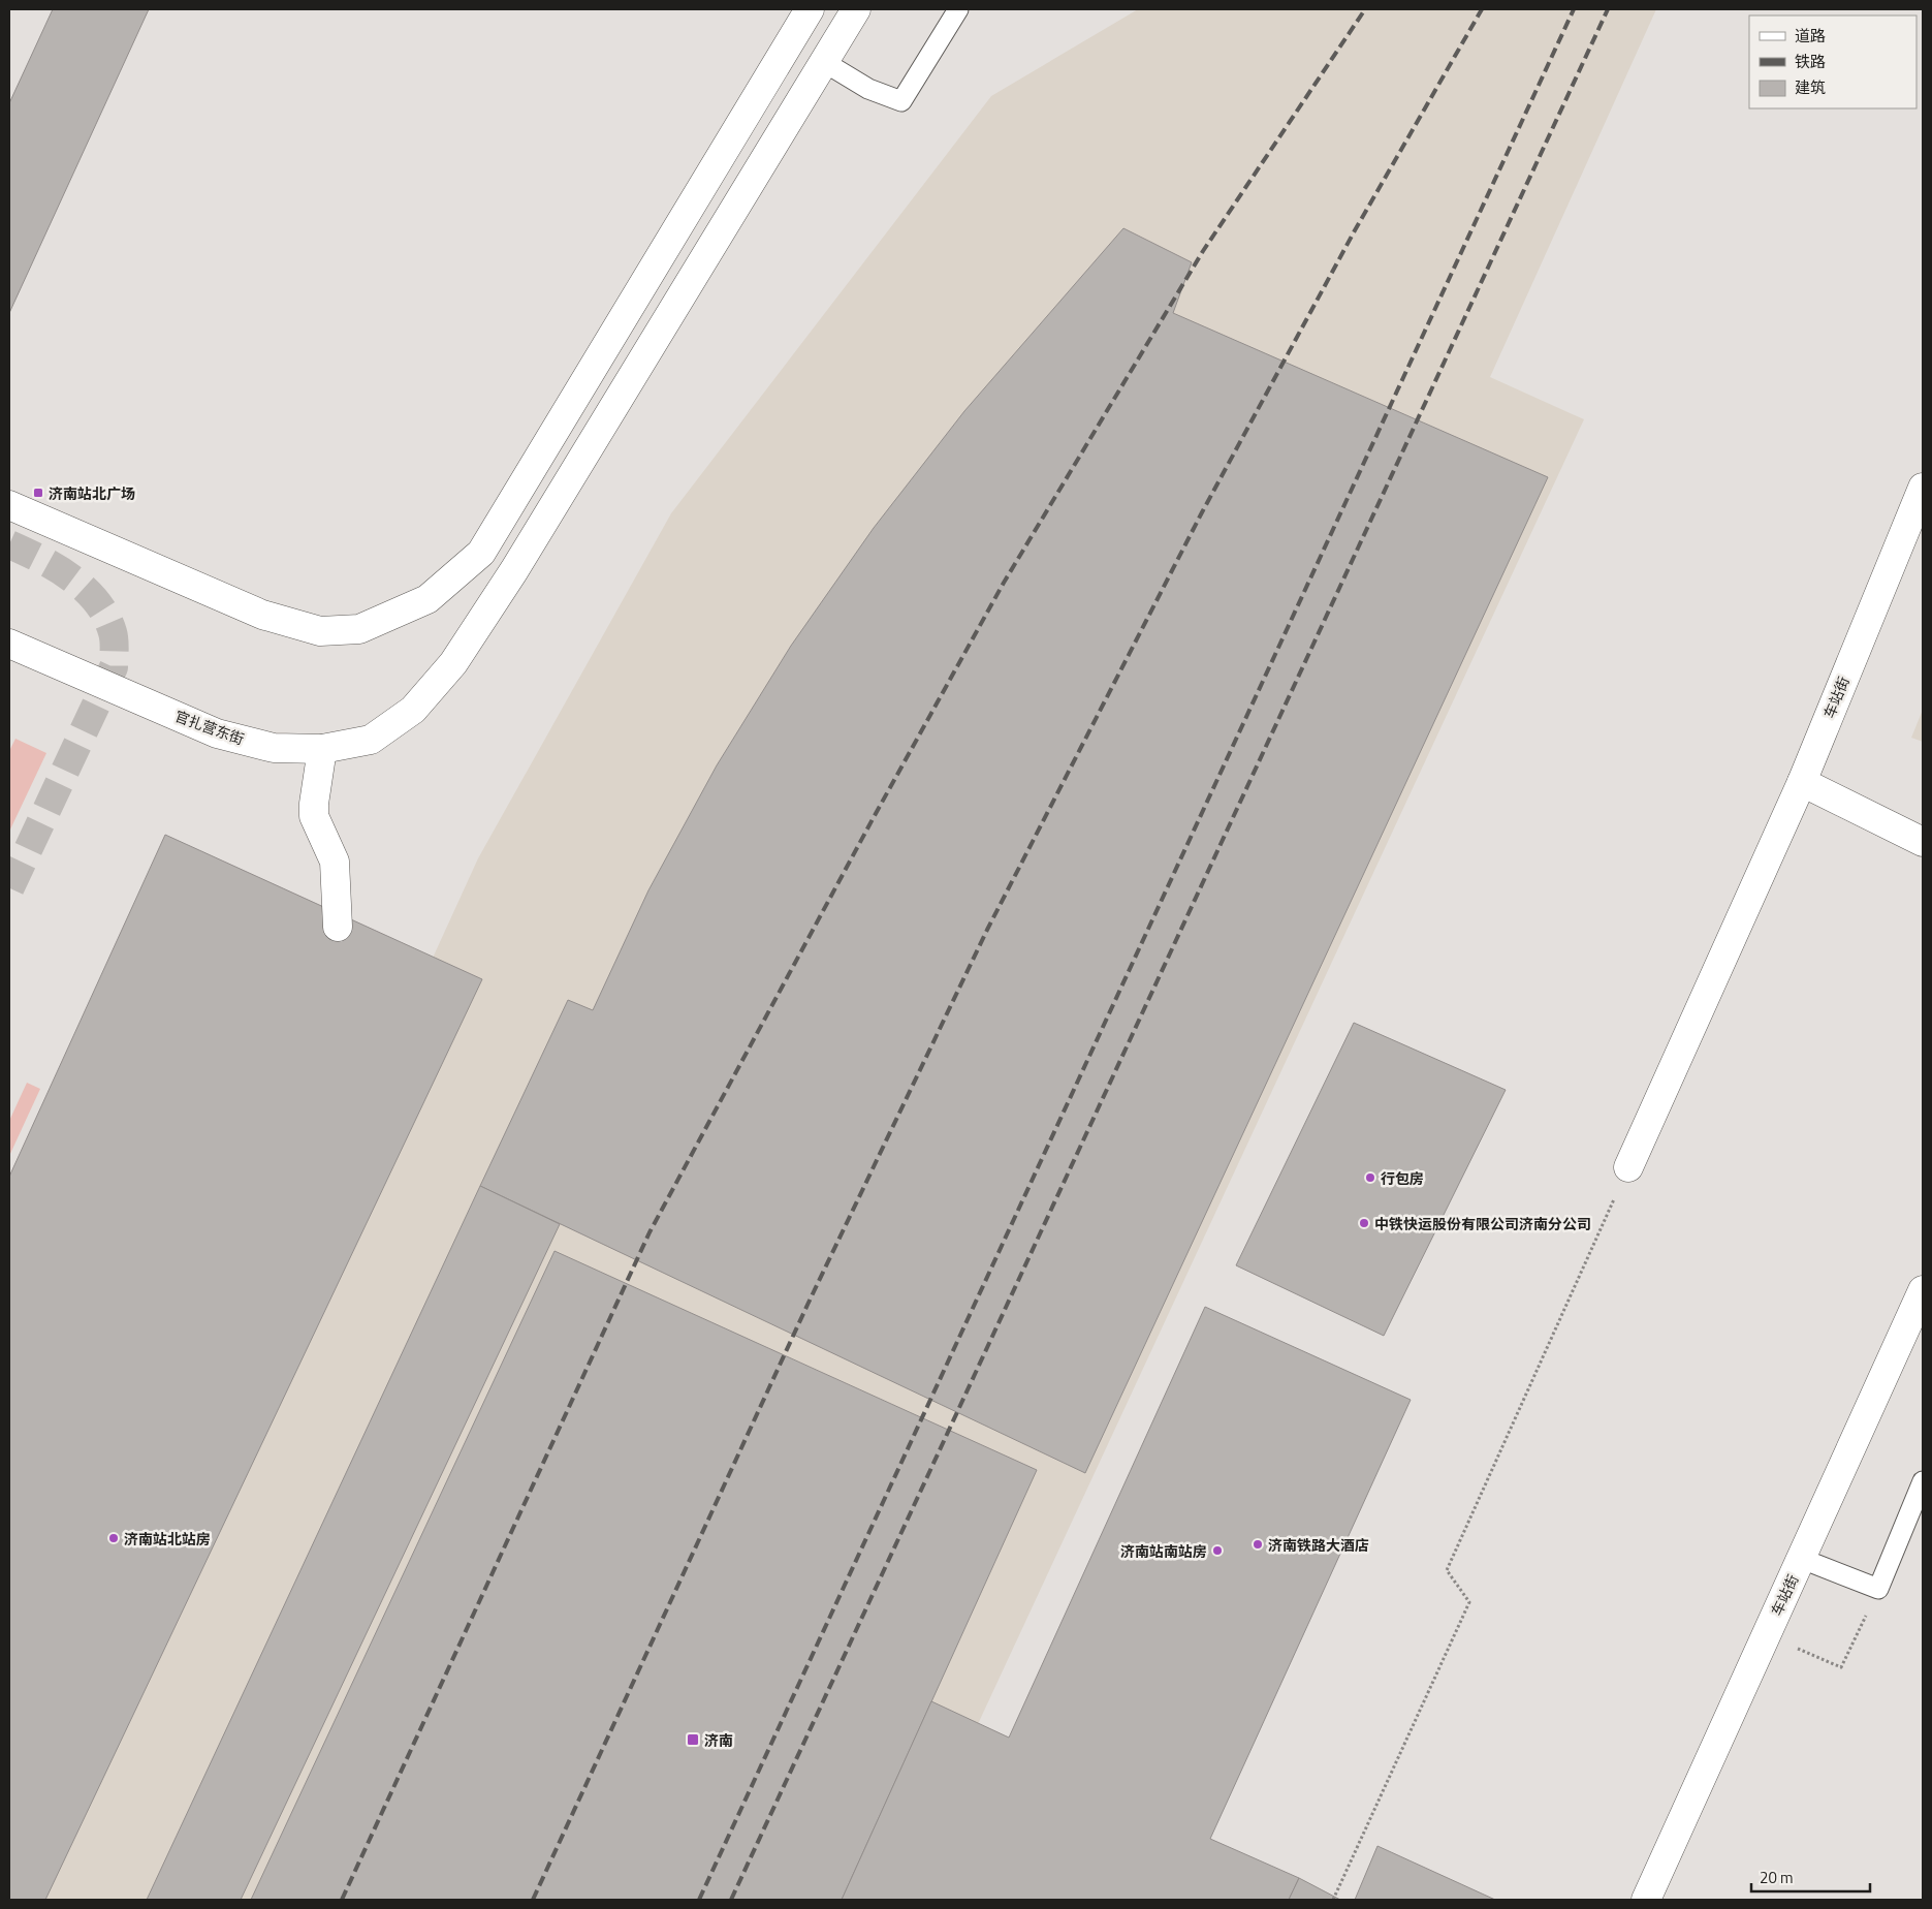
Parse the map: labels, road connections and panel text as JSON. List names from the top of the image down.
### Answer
{
  "streets": {
    "main road": ["车站街", "官扎营东街"]
  },
  "places": {
    "transit": ["济南站北广场", "济南"],
    "other": [
      "行包房",
      "中铁快运股份有限公司济南分公司",
      "济南站北站房",
      "济南铁路大酒店",
      "济南站南站房"
    ]
  },
  "legend": ["道路", "铁路", "建筑"],
  "scale_bar": "20 m"
}
